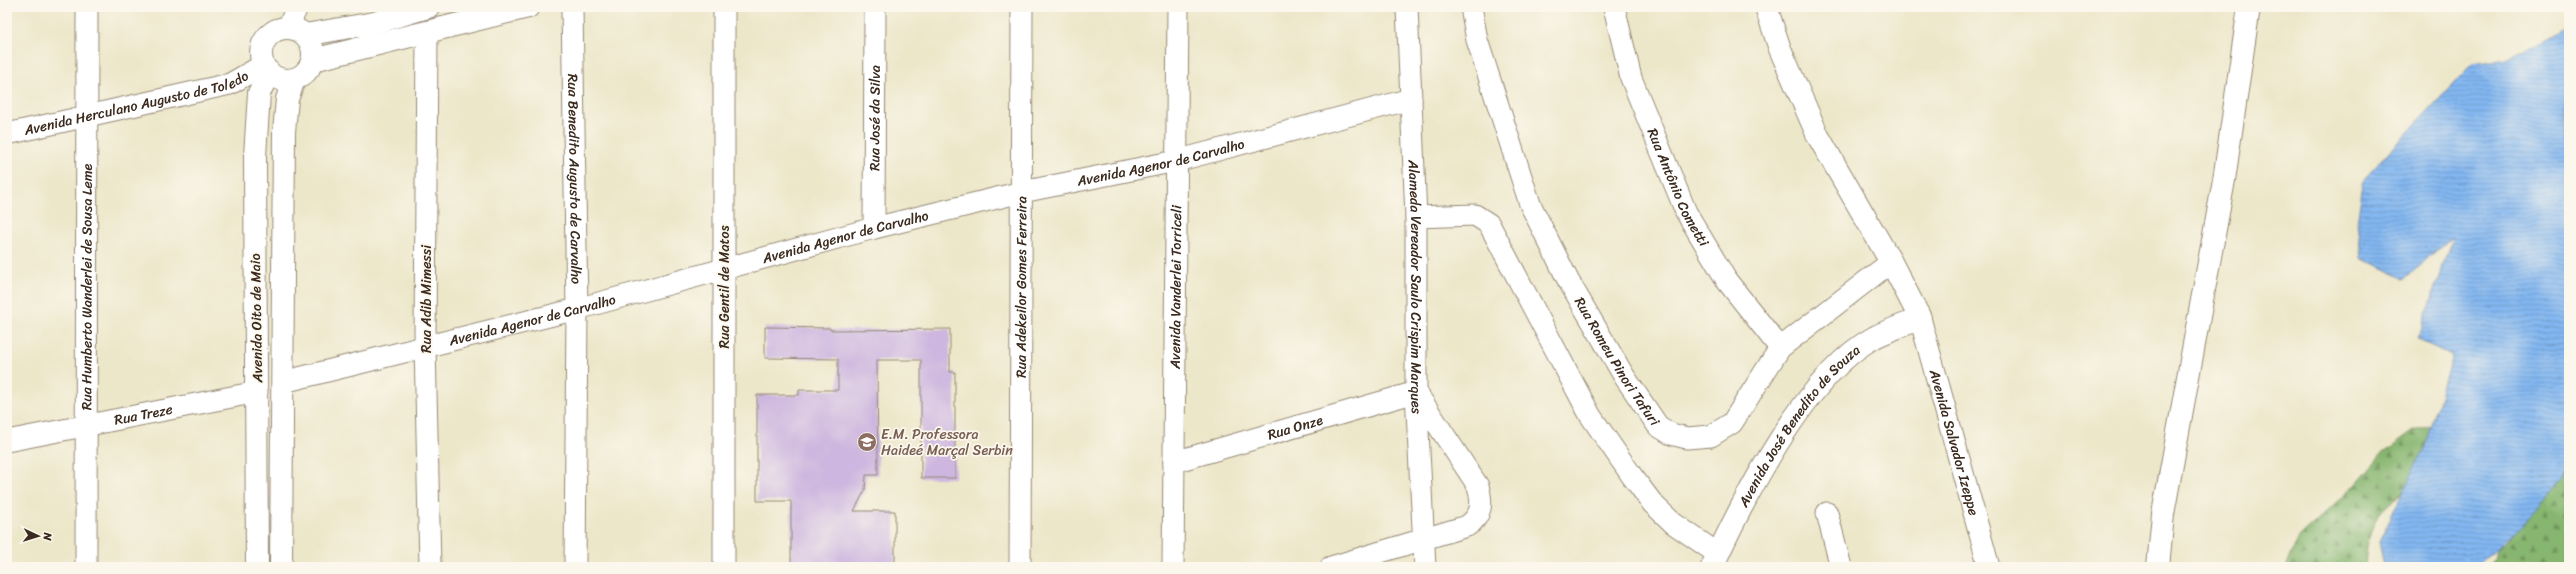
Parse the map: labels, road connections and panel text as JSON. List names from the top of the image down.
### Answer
{
  "streets": {
    "street": [
      "Avenida Herculano Augusto de Toledo",
      "Rua José da Silva",
      "Avenida Agenor de Carvalho",
      "Rua Benedito Augusto de Carvalho",
      "Rua Antônio Cometti",
      "Rua Humberto Wanderlei de Sousa Leme",
      "Rua Gentil de Matos",
      "Rua Adekeilor Gomes Ferreira",
      "Avenida Vanderlei Torriceli",
      "Alameda Vereador Saulo Crispim Marques",
      "Rua Adib Mimessi",
      "Avenida Oito de Maio",
      "Rua Romeu Pinori Tafuri",
      "Rua Treze",
      "Rua Onze",
      "Avenida José Benedito de Souza",
      "Avenida Salvador Izeppe"
    ]
  },
  "crossings": [
    ["Avenida Herculano Augusto de Toledo", "Rua Humberto Wanderlei de Sousa Leme"],
    ["Avenida Herculano Augusto de Toledo", "Avenida Oito de Maio"],
    ["Rua José da Silva", "Avenida Agenor de Carvalho"],
    ["Avenida Agenor de Carvalho", "Rua Benedito Augusto de Carvalho"],
    ["Avenida Agenor de Carvalho", "Rua Gentil de Matos"],
    ["Avenida Agenor de Carvalho", "Rua Adekeilor Gomes Ferreira"],
    ["Avenida Agenor de Carvalho", "Avenida Vanderlei Torriceli"],
    ["Avenida Agenor de Carvalho", "Alameda Vereador Saulo Crispim Marques"],
    ["Avenida Agenor de Carvalho", "Rua Adib Mimessi"],
    ["Avenida Agenor de Carvalho", "Avenida Oito de Maio"],
    ["Rua Antônio Cometti", "Rua Romeu Pinori Tafuri"],
    ["Rua Humberto Wanderlei de Sousa Leme", "Rua Treze"],
    ["Avenida Vanderlei Torriceli", "Rua Onze"],
    ["Alameda Vereador Saulo Crispim Marques", "Rua Onze"],
    ["Avenida Oito de Maio", "Rua Treze"],
    ["Avenida José Benedito de Souza", "Avenida Salvador Izeppe"]
  ],
  "places": {
    "school or university": ["E.M. Professora Haideé Marçal Serbin"]
  },
  "north": "right"
}
